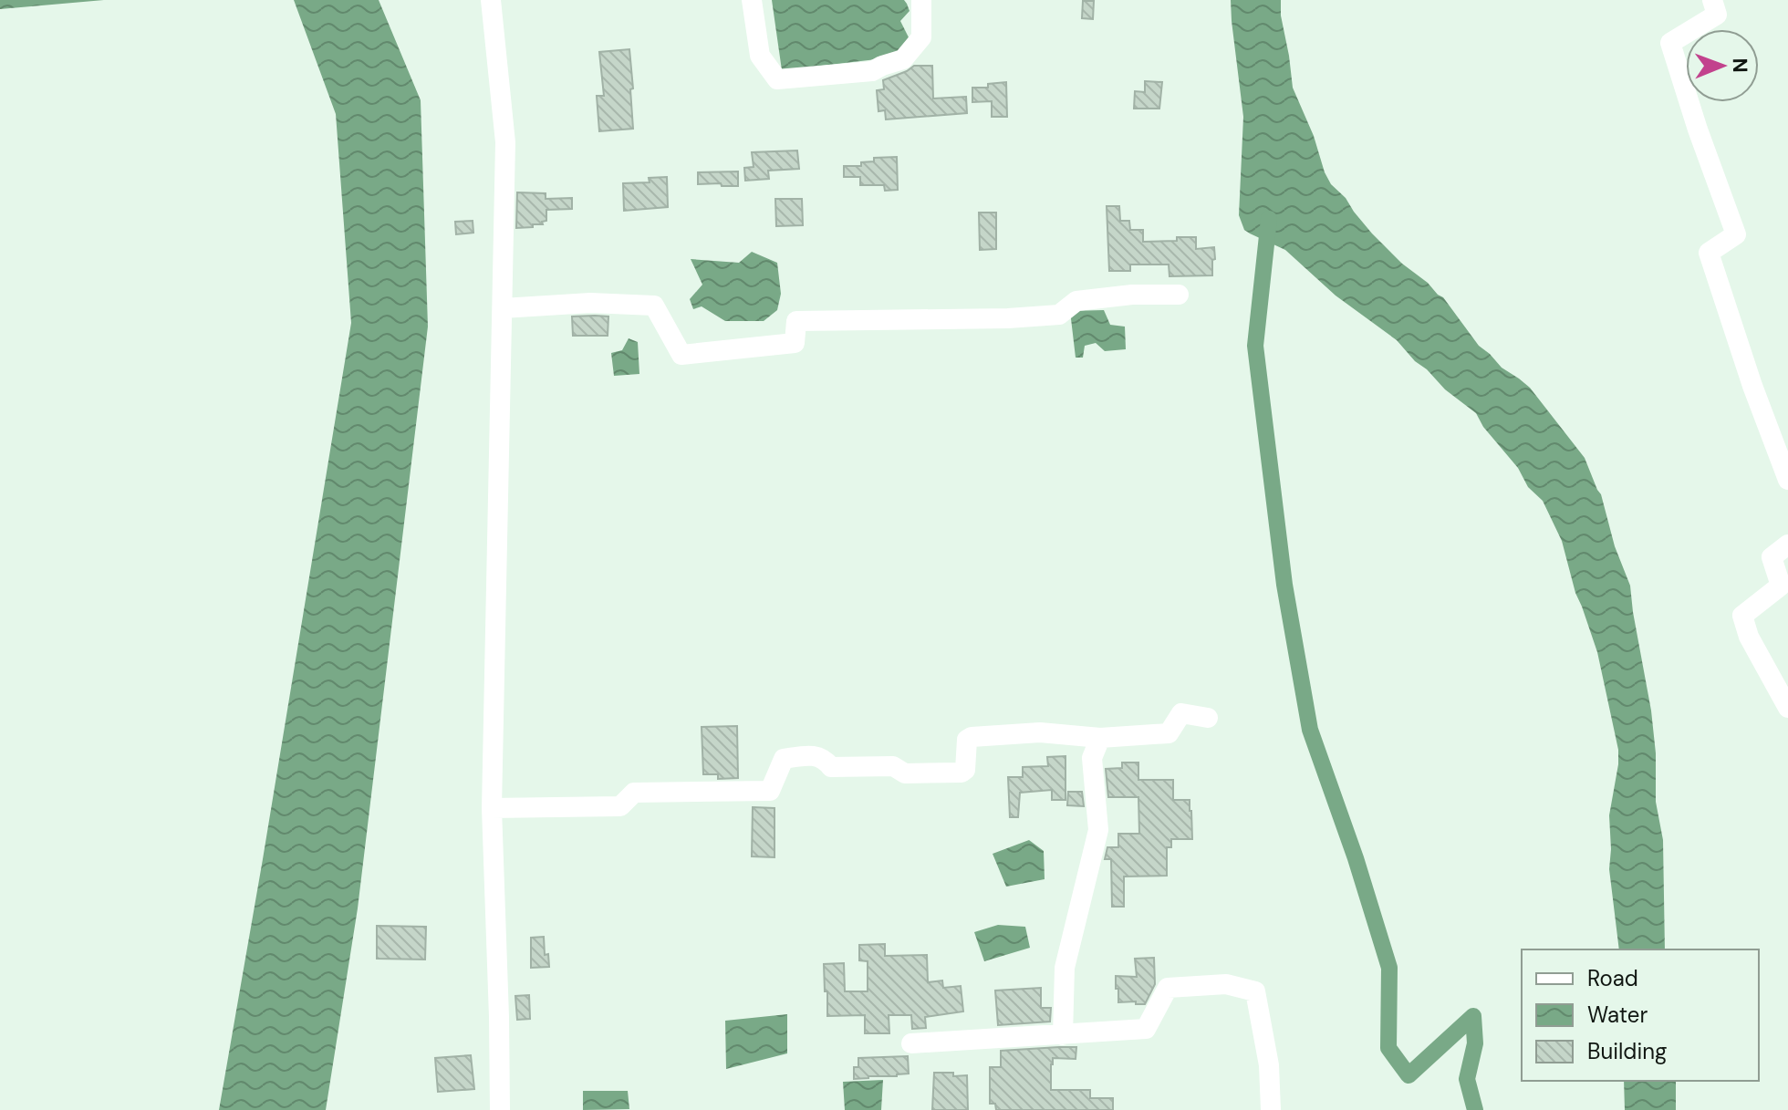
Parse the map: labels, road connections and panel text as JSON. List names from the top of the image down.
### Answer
{
  "legend": ["Road", "Water", "Building"],
  "north": "right"
}
